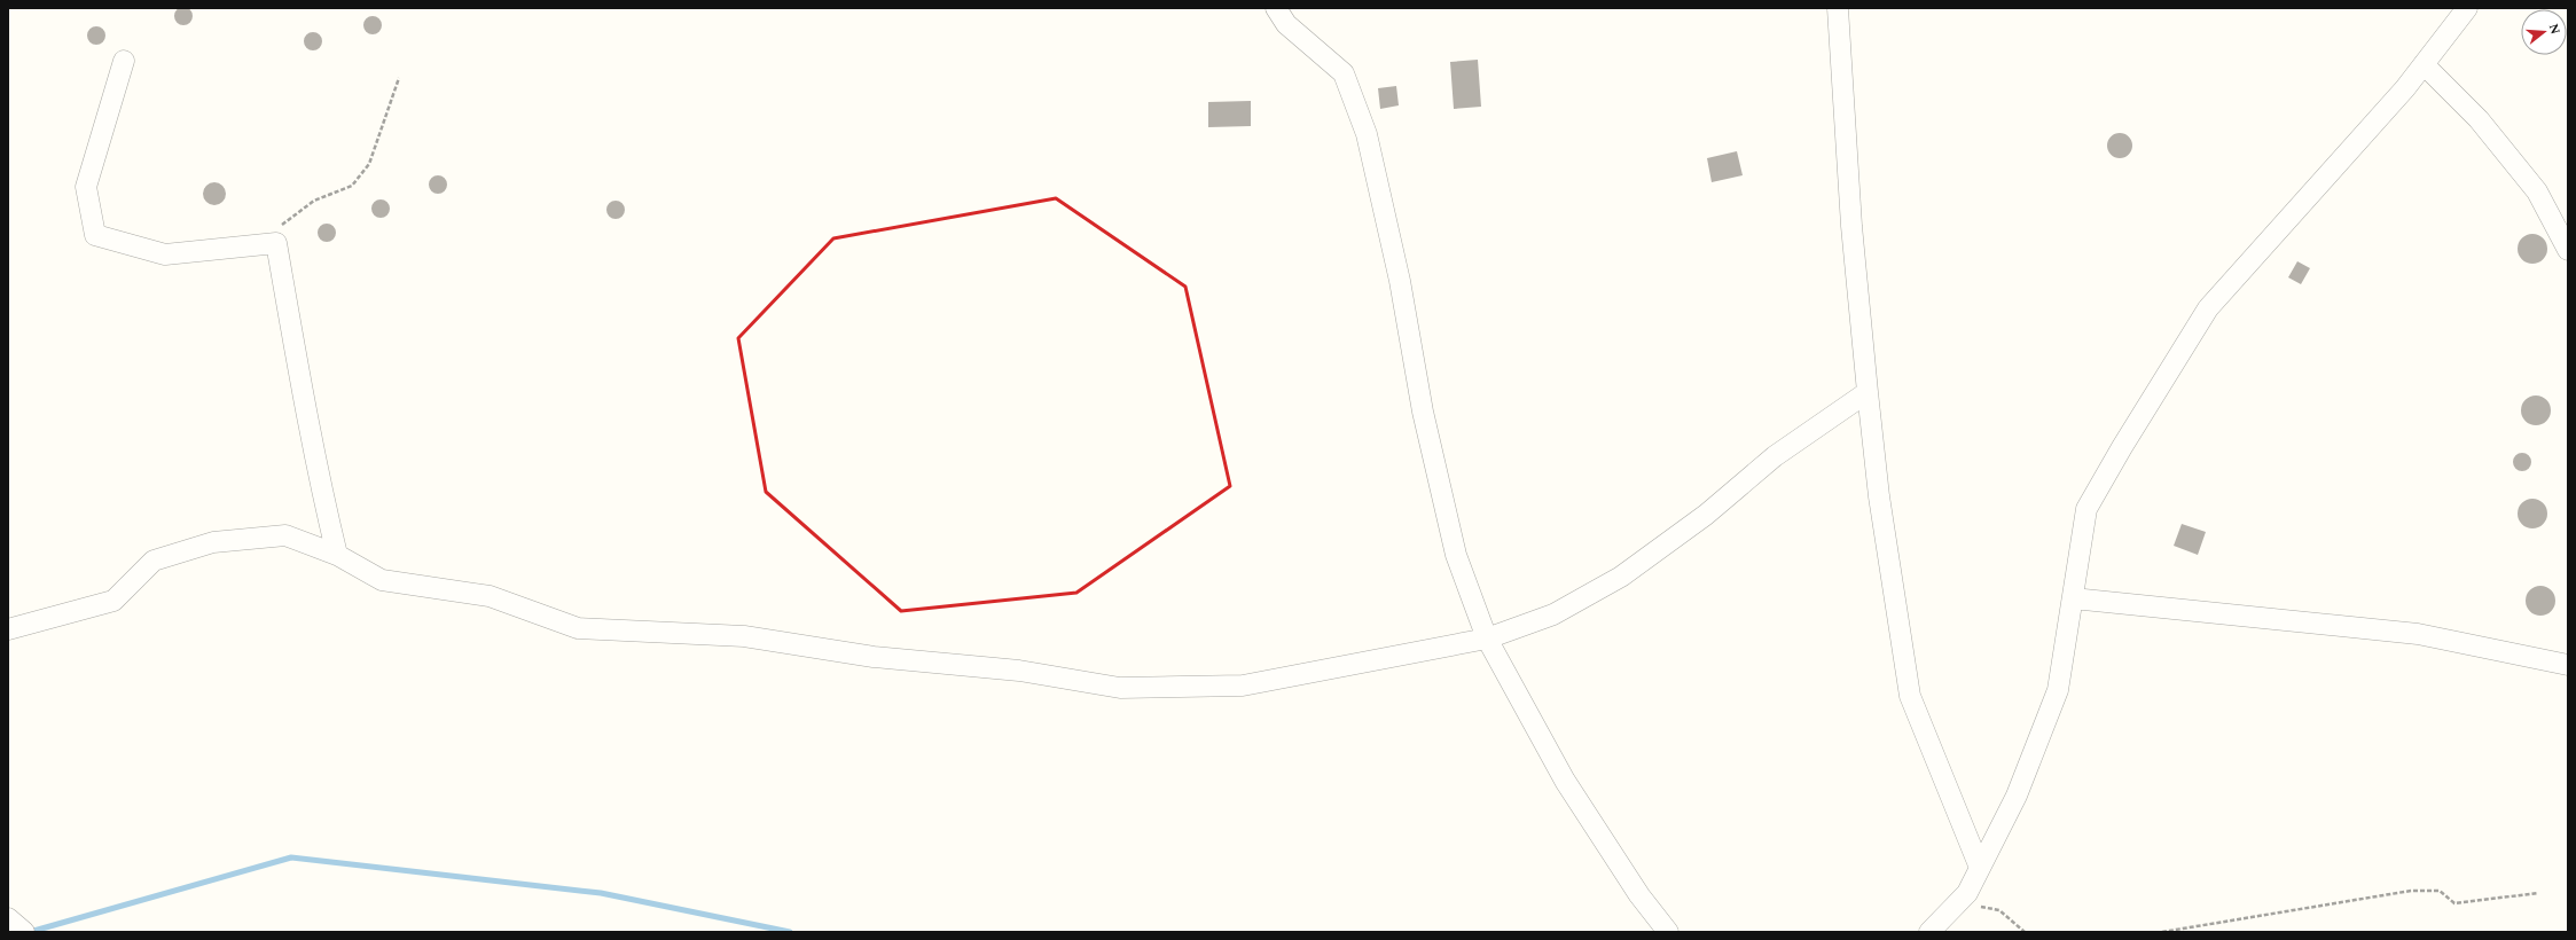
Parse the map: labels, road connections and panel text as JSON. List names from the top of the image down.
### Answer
{
  "north": "right"
}
